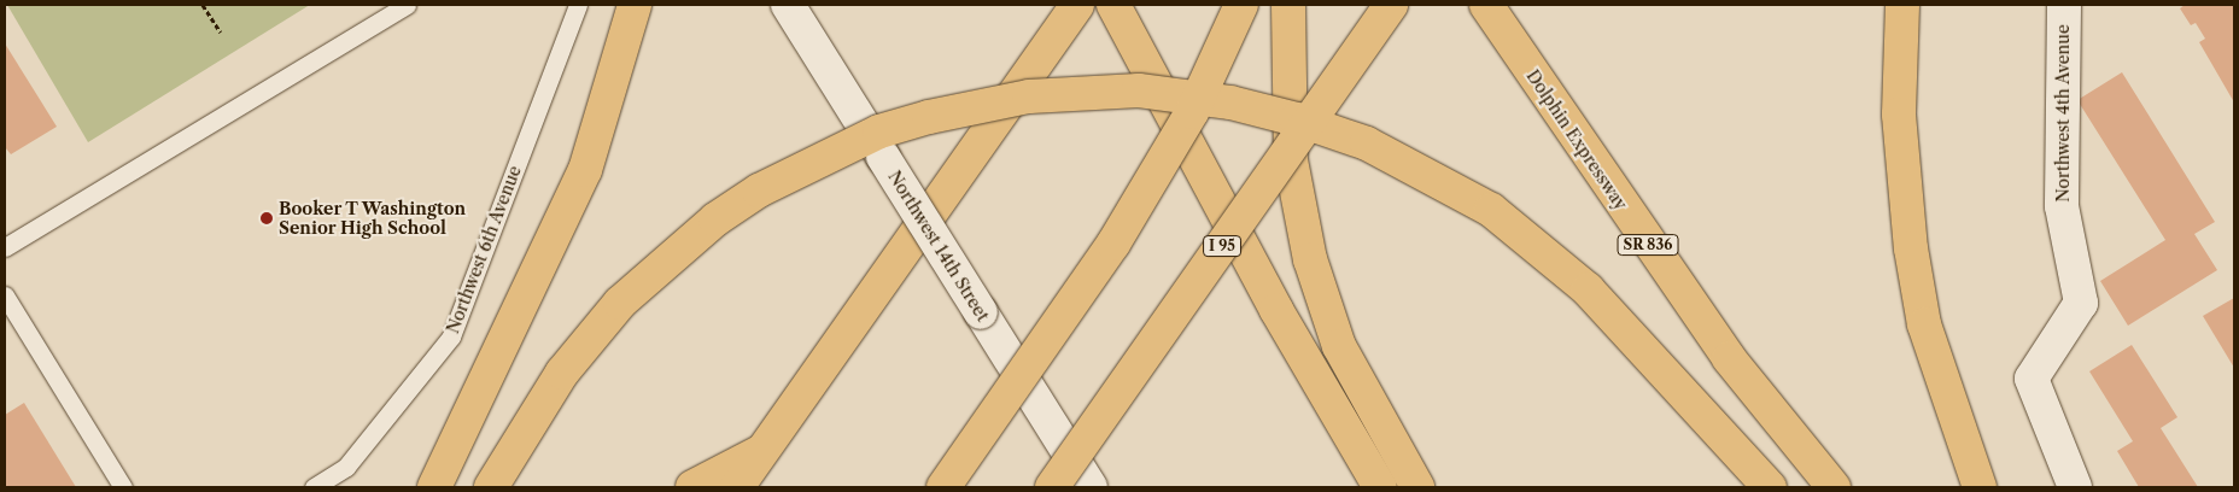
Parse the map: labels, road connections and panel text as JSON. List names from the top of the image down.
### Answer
{
  "streets": {
    "highway": ["Dolphin Expressway", "SR 836", "I 95"],
    "street": ["Northwest 4th Avenue", "Northwest 14th Street"],
    "lane": ["Northwest 6th Avenue"]
  },
  "places": ["Booker T Washington Senior High School"]
}
